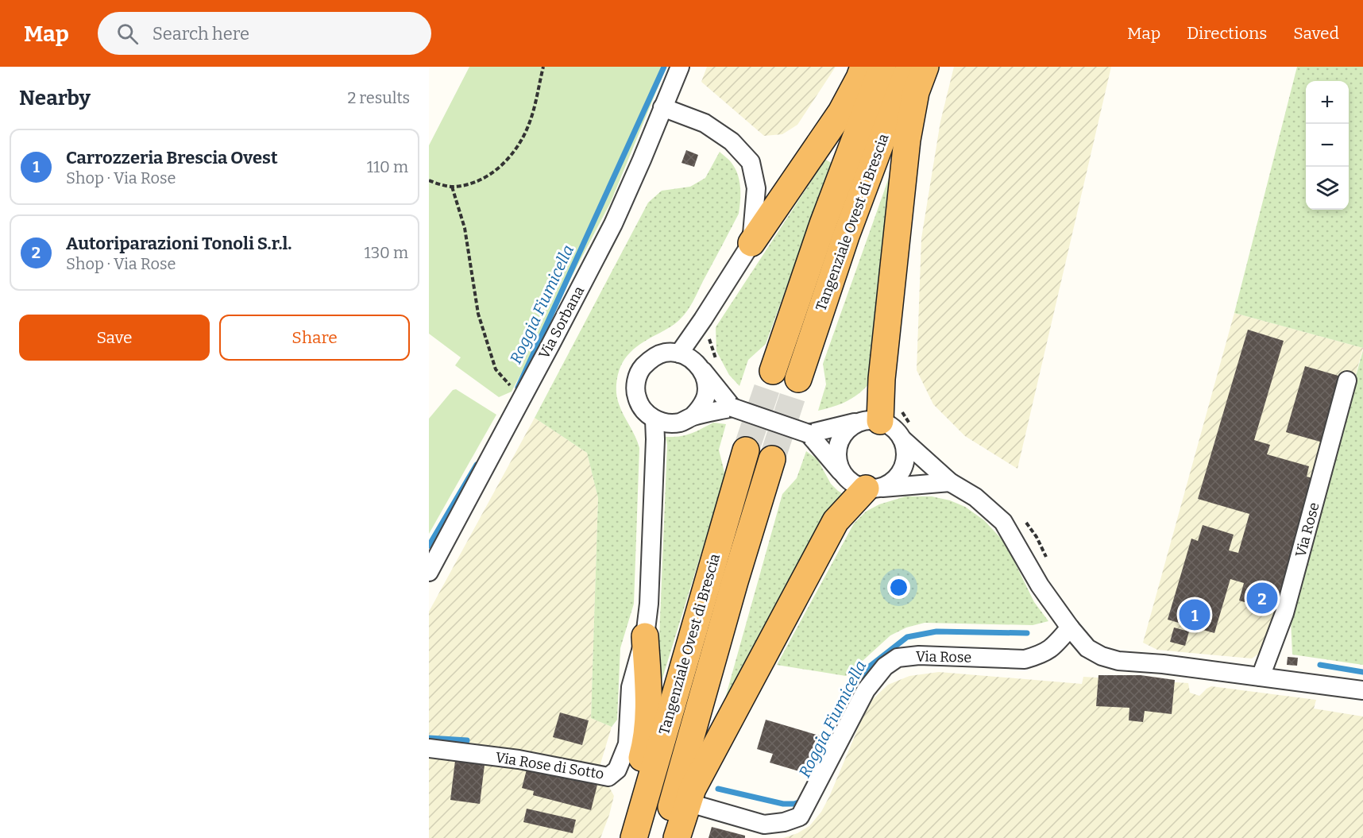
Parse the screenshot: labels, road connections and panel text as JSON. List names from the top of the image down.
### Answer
{
  "streets": {
    "highway": ["Tangenziale Ovest di Brescia"],
    "street": ["Via Sorbana", "Via Rose", "Via Rose di Sotto"]
  },
  "water": ["Roggia Fiumicella"],
  "page": {
    "header": "Map",
    "search": "Search here",
    "nav": ["Map", "Directions", "Saved"],
    "heading": ["Nearby", "2 results"],
    "map_buttons": ["+", "−"],
    "list": [
      {
        "mark": "1",
        "name": "Carrozzeria Brescia Ovest",
        "note": "Shop · Via Rose",
        "value": "110 m"
      },
      {
        "mark": "2",
        "name": "Autoriparazioni Tonoli S.r.l.",
        "note": "Shop · Via Rose",
        "value": "130 m"
      }
    ],
    "buttons": ["Save", "Share"],
    "pins": ["2", "1"]
  }
}
